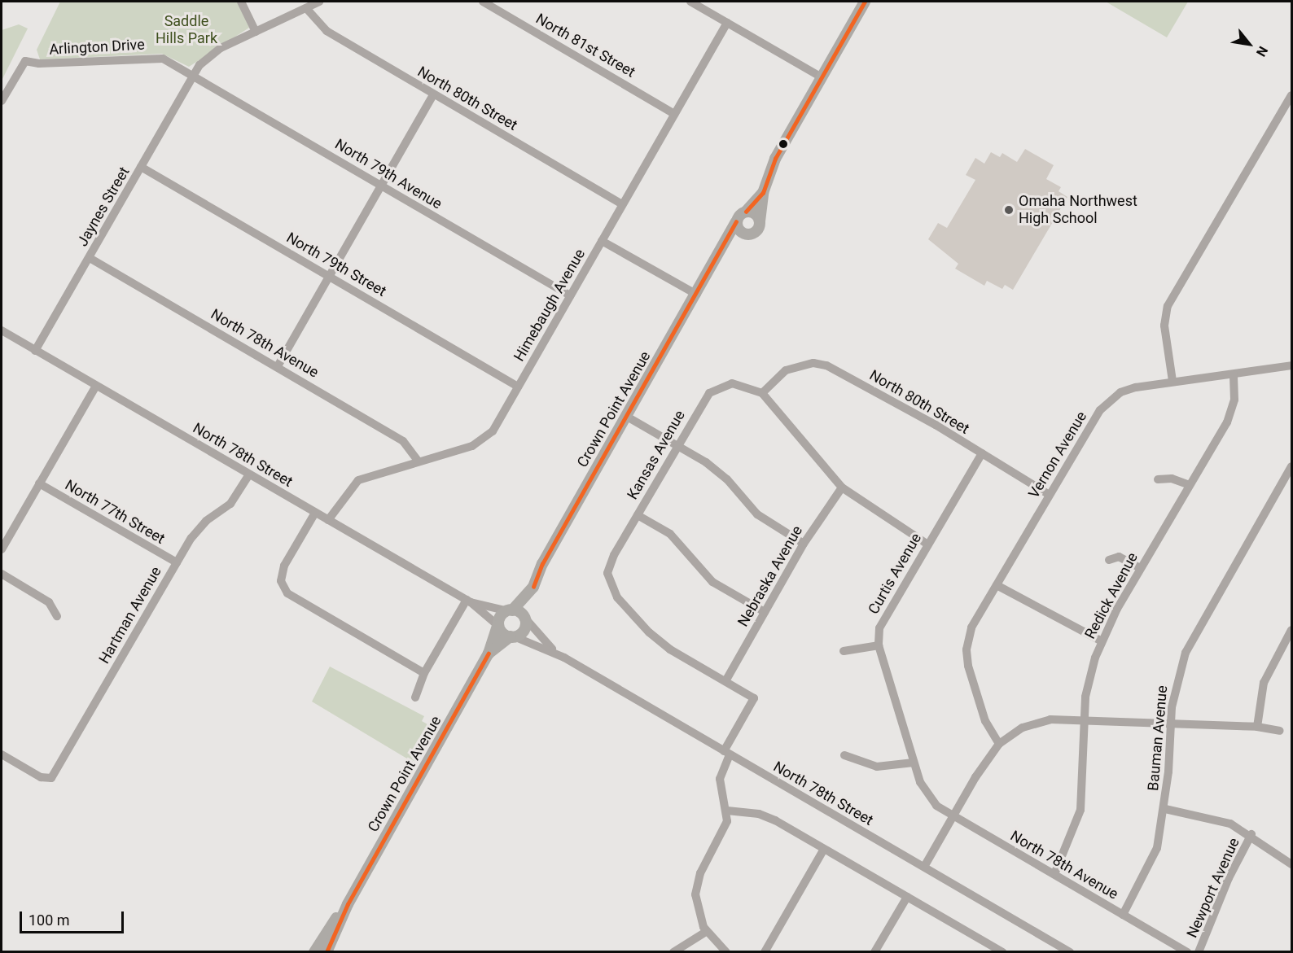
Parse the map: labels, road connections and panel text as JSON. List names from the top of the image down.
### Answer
{
  "streets": {
    "main road": ["Crown Point Avenue"],
    "street": [
      "North 81st Street",
      "Arlington Drive",
      "North 80th Street",
      "North 79th Avenue",
      "Jaynes Street",
      "North 79th Street",
      "Himebaugh Avenue",
      "North 78th Avenue",
      "North 78th Street",
      "Kansas Avenue",
      "Vernon Avenue",
      "North 77th Street",
      "Curtis Avenue",
      "Nebraska Avenue",
      "Redick Avenue",
      "Hartman Avenue",
      "Bauman Avenue",
      "Newport Avenue"
    ]
  },
  "crossings": [
    ["North 81st Street", "Himebaugh Avenue"],
    ["Arlington Drive", "North 79th Avenue"],
    ["Arlington Drive", "Jaynes Street"],
    ["North 80th Street", "Himebaugh Avenue"],
    ["North 80th Street", "Kansas Avenue"],
    ["North 80th Street", "Vernon Avenue"],
    ["North 80th Street", "Curtis Avenue"],
    ["North 79th Avenue", "Jaynes Street"],
    ["North 79th Avenue", "Himebaugh Avenue"],
    ["Jaynes Street", "North 79th Street"],
    ["Jaynes Street", "North 78th Avenue"],
    ["Jaynes Street", "North 78th Street"],
    ["North 79th Street", "Himebaugh Avenue"],
    ["Himebaugh Avenue", "North 78th Avenue"],
    ["Himebaugh Avenue", "North 78th Street"],
    ["North 78th Avenue", "Curtis Avenue"],
    ["North 78th Avenue", "Redick Avenue"],
    ["North 78th Avenue", "Bauman Avenue"],
    ["North 78th Street", "Hartman Avenue"],
    ["Kansas Avenue", "Nebraska Avenue"],
    ["North 77th Street", "Hartman Avenue"]
  ],
  "parks": ["Saddle Hills Park"],
  "places": ["Omaha Northwest High School"],
  "scale_bar": "100 m",
  "north": "bottom right"
}
